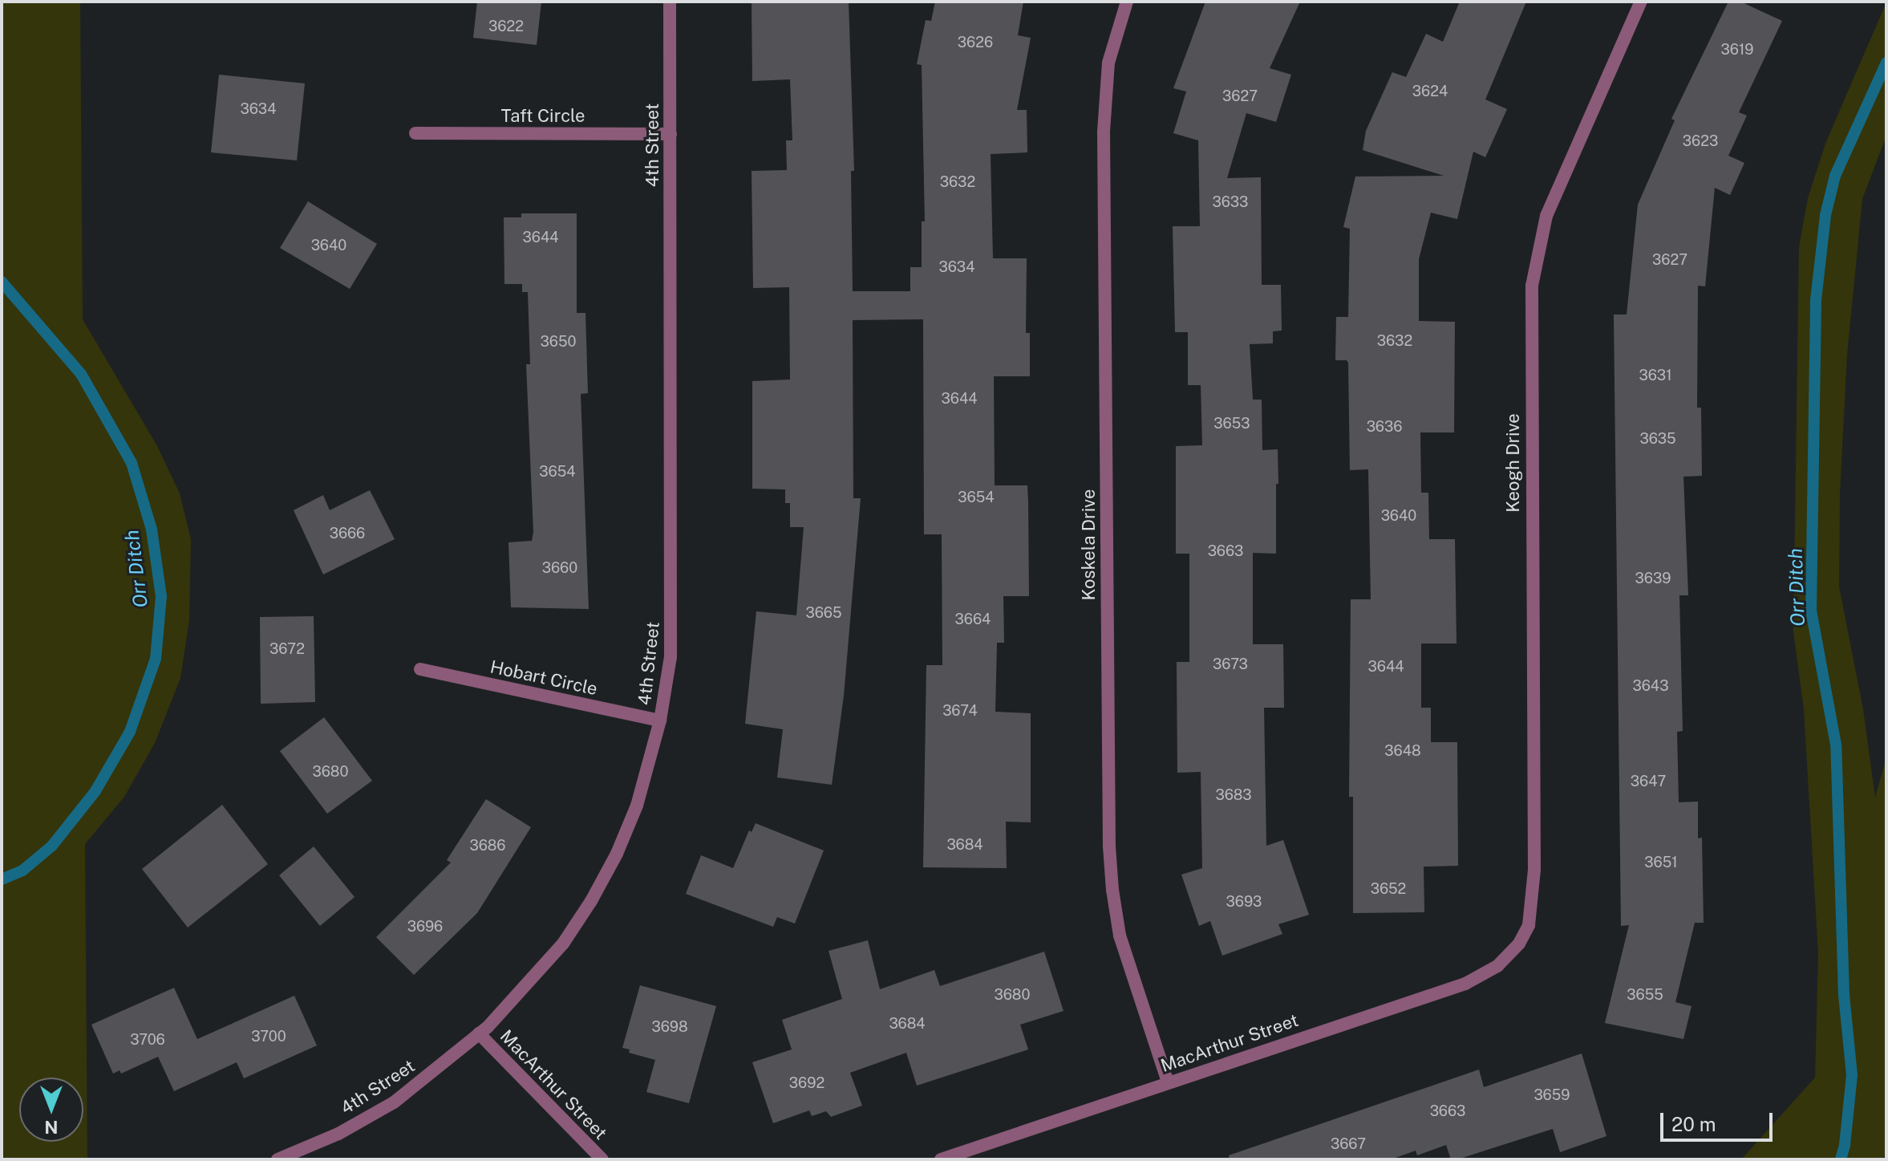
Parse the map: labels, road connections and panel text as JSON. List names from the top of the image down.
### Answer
{
  "streets": {
    "street": [
      "Taft Circle",
      "4th Street",
      "Keogh Drive",
      "Koskela Drive",
      "Hobart Circle",
      "MacArthur Street"
    ]
  },
  "crossings": [
    ["Taft Circle", "4th Street"],
    ["4th Street", "Hobart Circle"],
    ["4th Street", "MacArthur Street"],
    ["Keogh Drive", "MacArthur Street"],
    ["Koskela Drive", "MacArthur Street"]
  ],
  "water": ["Orr Ditch"],
  "house_numbers": [
    "3622",
    "3626",
    "3619",
    "3624",
    "3627",
    "3634",
    "3623",
    "3632",
    "3633",
    "3644",
    "3640",
    "3627",
    "3634",
    "3632",
    "3650",
    "3631",
    "3644",
    "3653",
    "3636",
    "3635",
    "3654",
    "3654",
    "3640",
    "3666",
    "3663",
    "3660",
    "3639",
    "3665",
    "3664",
    "3672",
    "3673",
    "3644",
    "3643",
    "3674",
    "3648",
    "3680",
    "3647",
    "3683",
    "3684",
    "3686",
    "3651",
    "3652",
    "3693",
    "3696",
    "3680",
    "3655",
    "3684",
    "3698",
    "3700",
    "3706",
    "3692",
    "3659",
    "3663",
    "3667"
  ],
  "scale_bar": "20 m",
  "north": "bottom"
}
